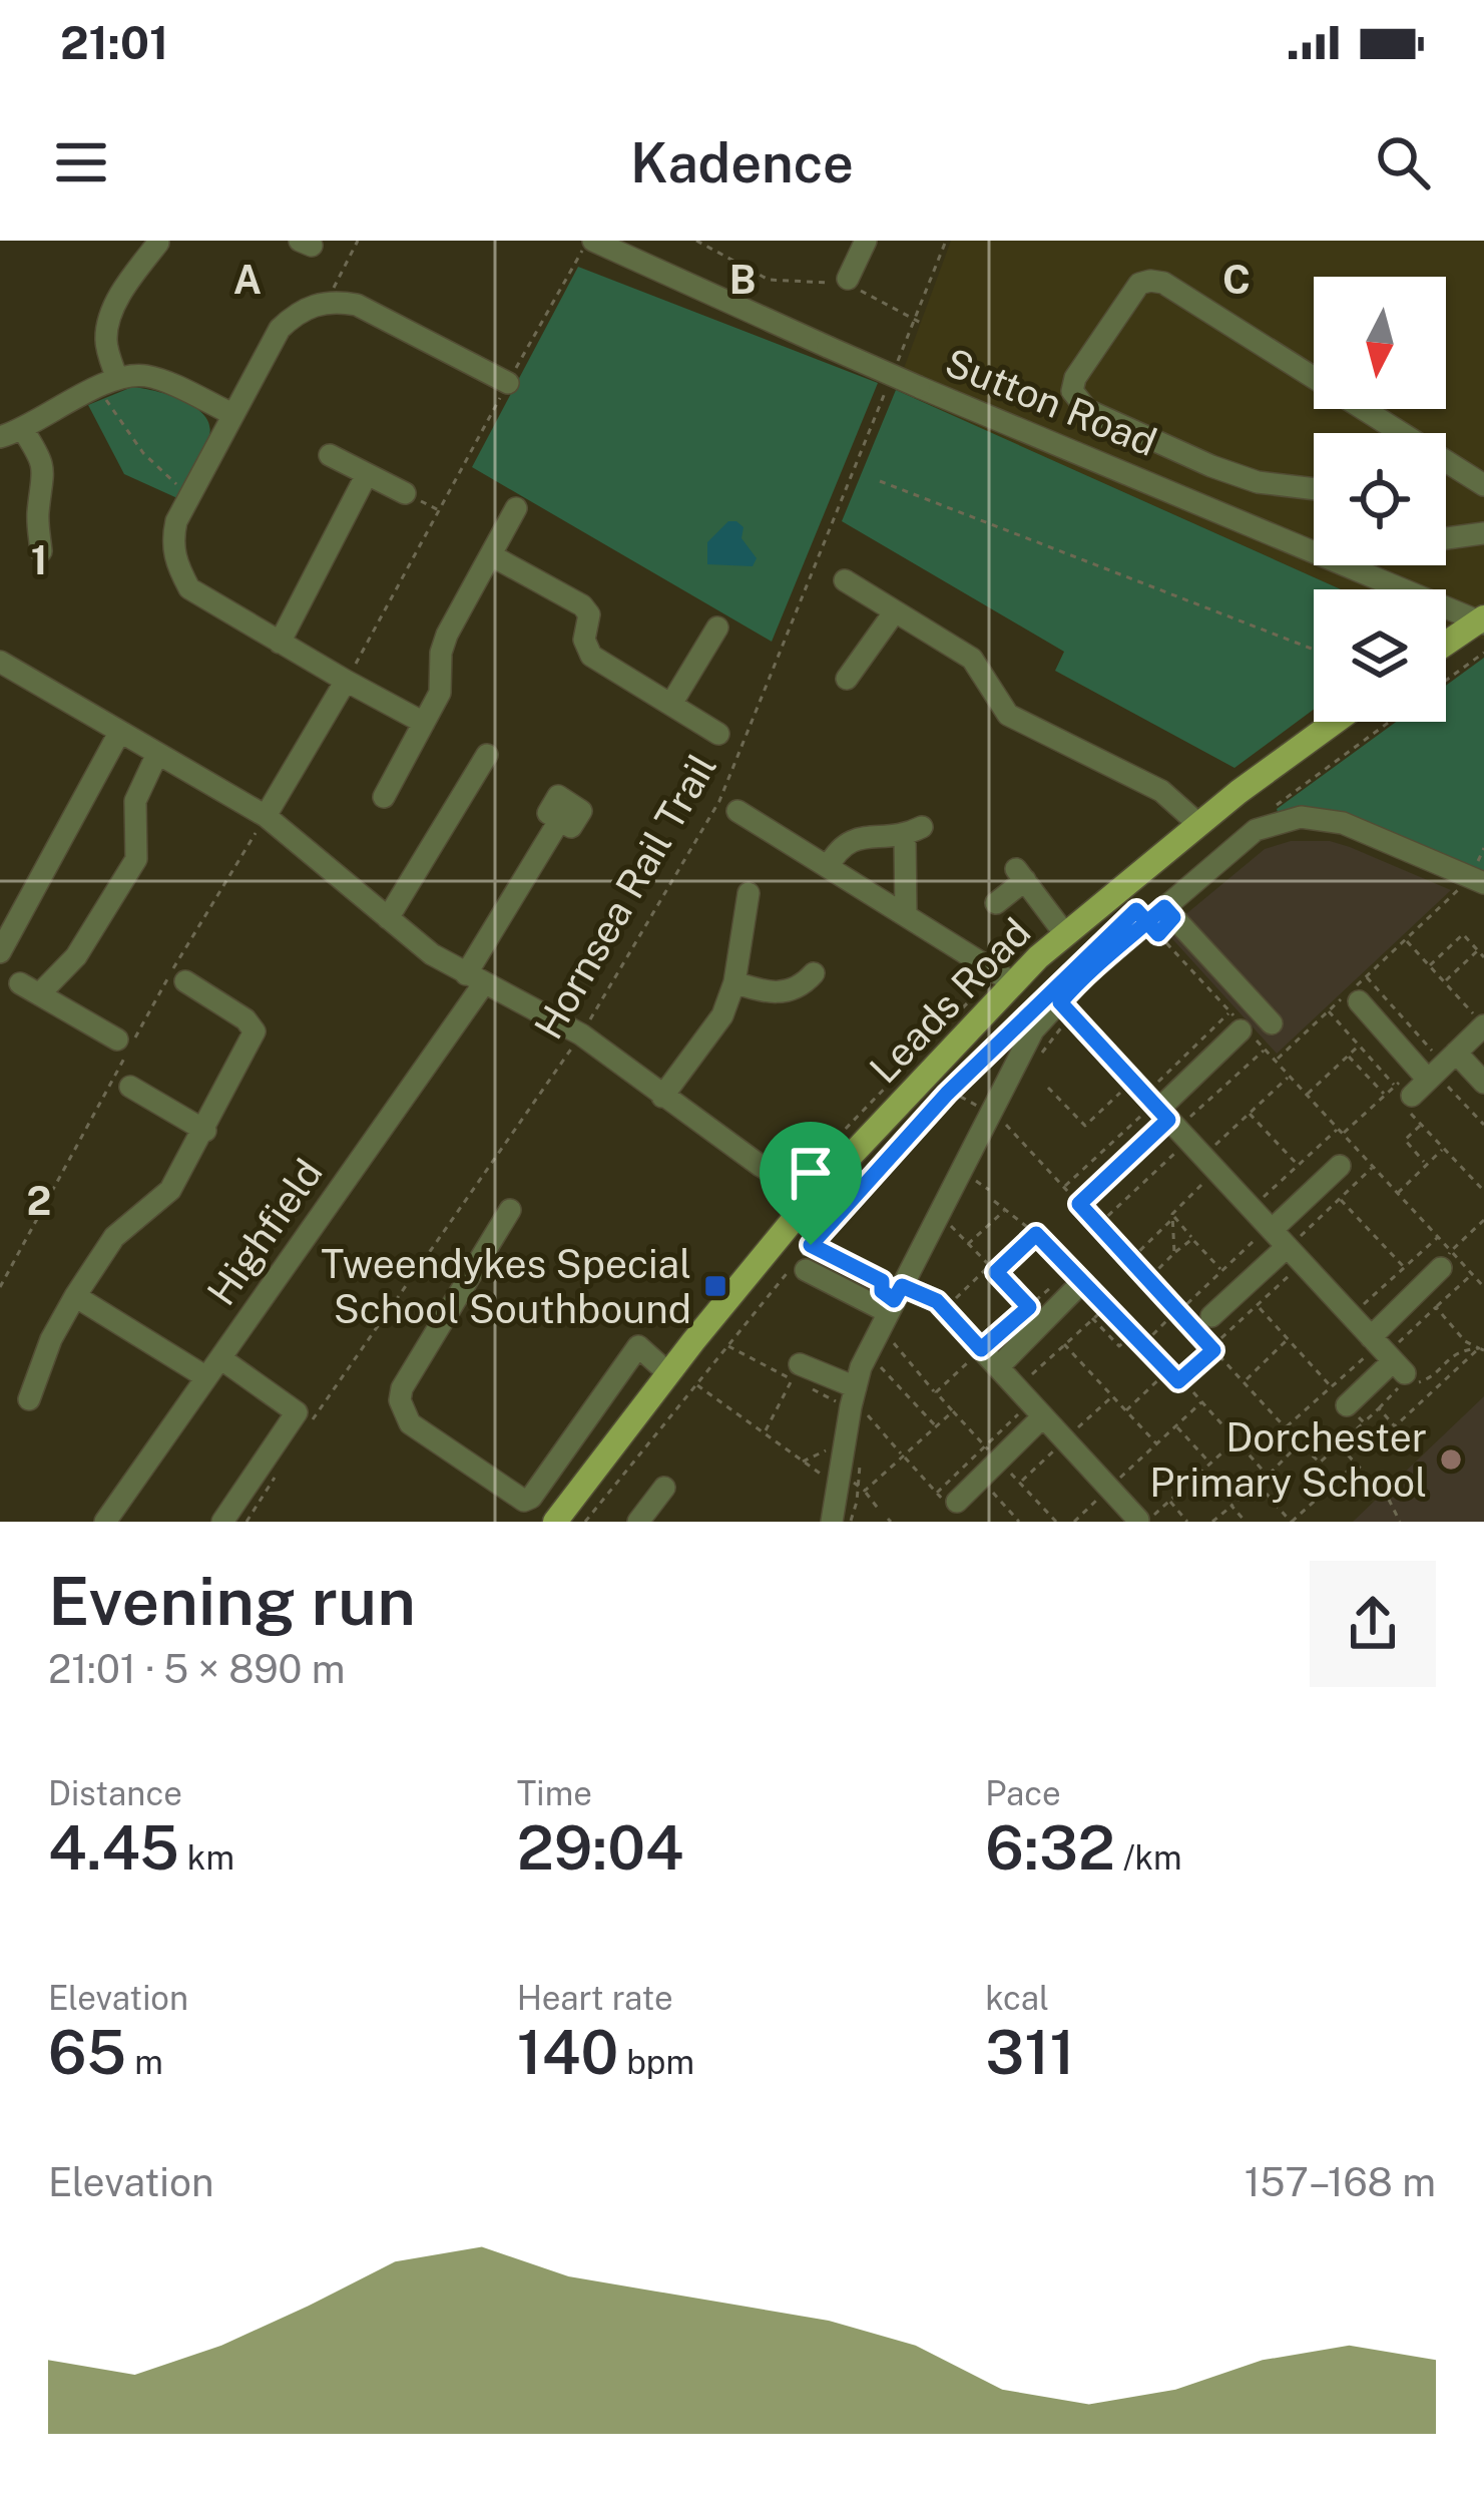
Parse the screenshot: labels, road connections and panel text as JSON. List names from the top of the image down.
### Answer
{
  "streets": {
    "main road": ["Leads Road"],
    "street": ["Sutton Road", "Highfield"],
    "path": ["Hornsea Rail Trail"]
  },
  "places": {
    "transit": ["Tweendykes Special School Southbound"],
    "other": ["Dorchester Primary School"]
  },
  "north": "bottom",
  "page": {
    "status": "21:01",
    "header": "Kadence",
    "heading": ["Evening run", "21:01 · 5 × 890 m"],
    "stats": [
      ["Distance", "4.45 km"],
      ["Time", "29:04"],
      ["Pace", "6:32 /km"],
      ["Elevation", "65 m"],
      ["Heart rate", "140 bpm"],
      ["kcal", "311"]
    ],
    "chart": ["Elevation", "157–168 m"]
  },
  "grid": {
    "columns": ["A", "B", "C"],
    "rows": ["1", "2"]
  }
}
